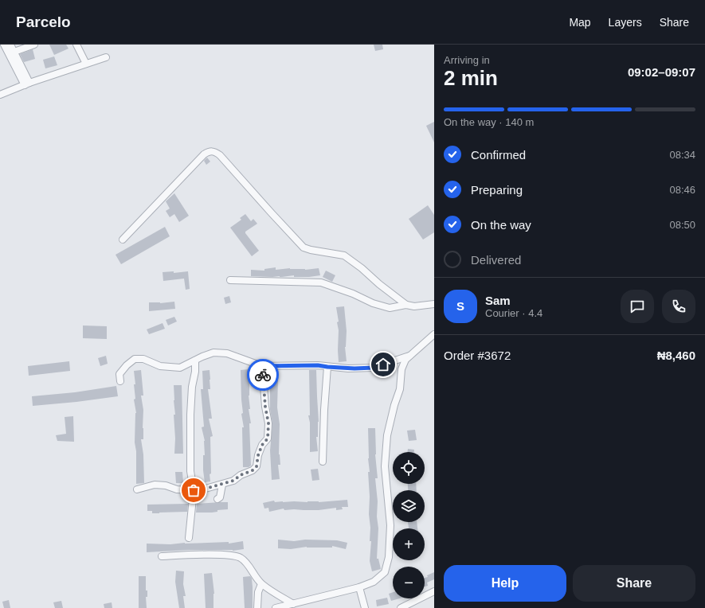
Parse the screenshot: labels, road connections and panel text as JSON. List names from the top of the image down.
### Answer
{
  "page": {
    "header": "Parcelo",
    "nav": ["Map", "Layers", "Share"],
    "heading": ["2 min", "Arriving in", "09:02–09:07"],
    "panel": [
      "Sam",
      "Courier · 4.4",
      "Order #3672",
      "₦8,460"
    ],
    "bar": "On the way · 140 m",
    "list": [
      ["Confirmed", "08:34"],
      ["Preparing", "08:46"],
      ["On the way", "08:50"],
      "Delivered"
    ],
    "round": "S",
    "map_buttons": ["+", "−"],
    "buttons": ["Help", "Share"]
  }
}
